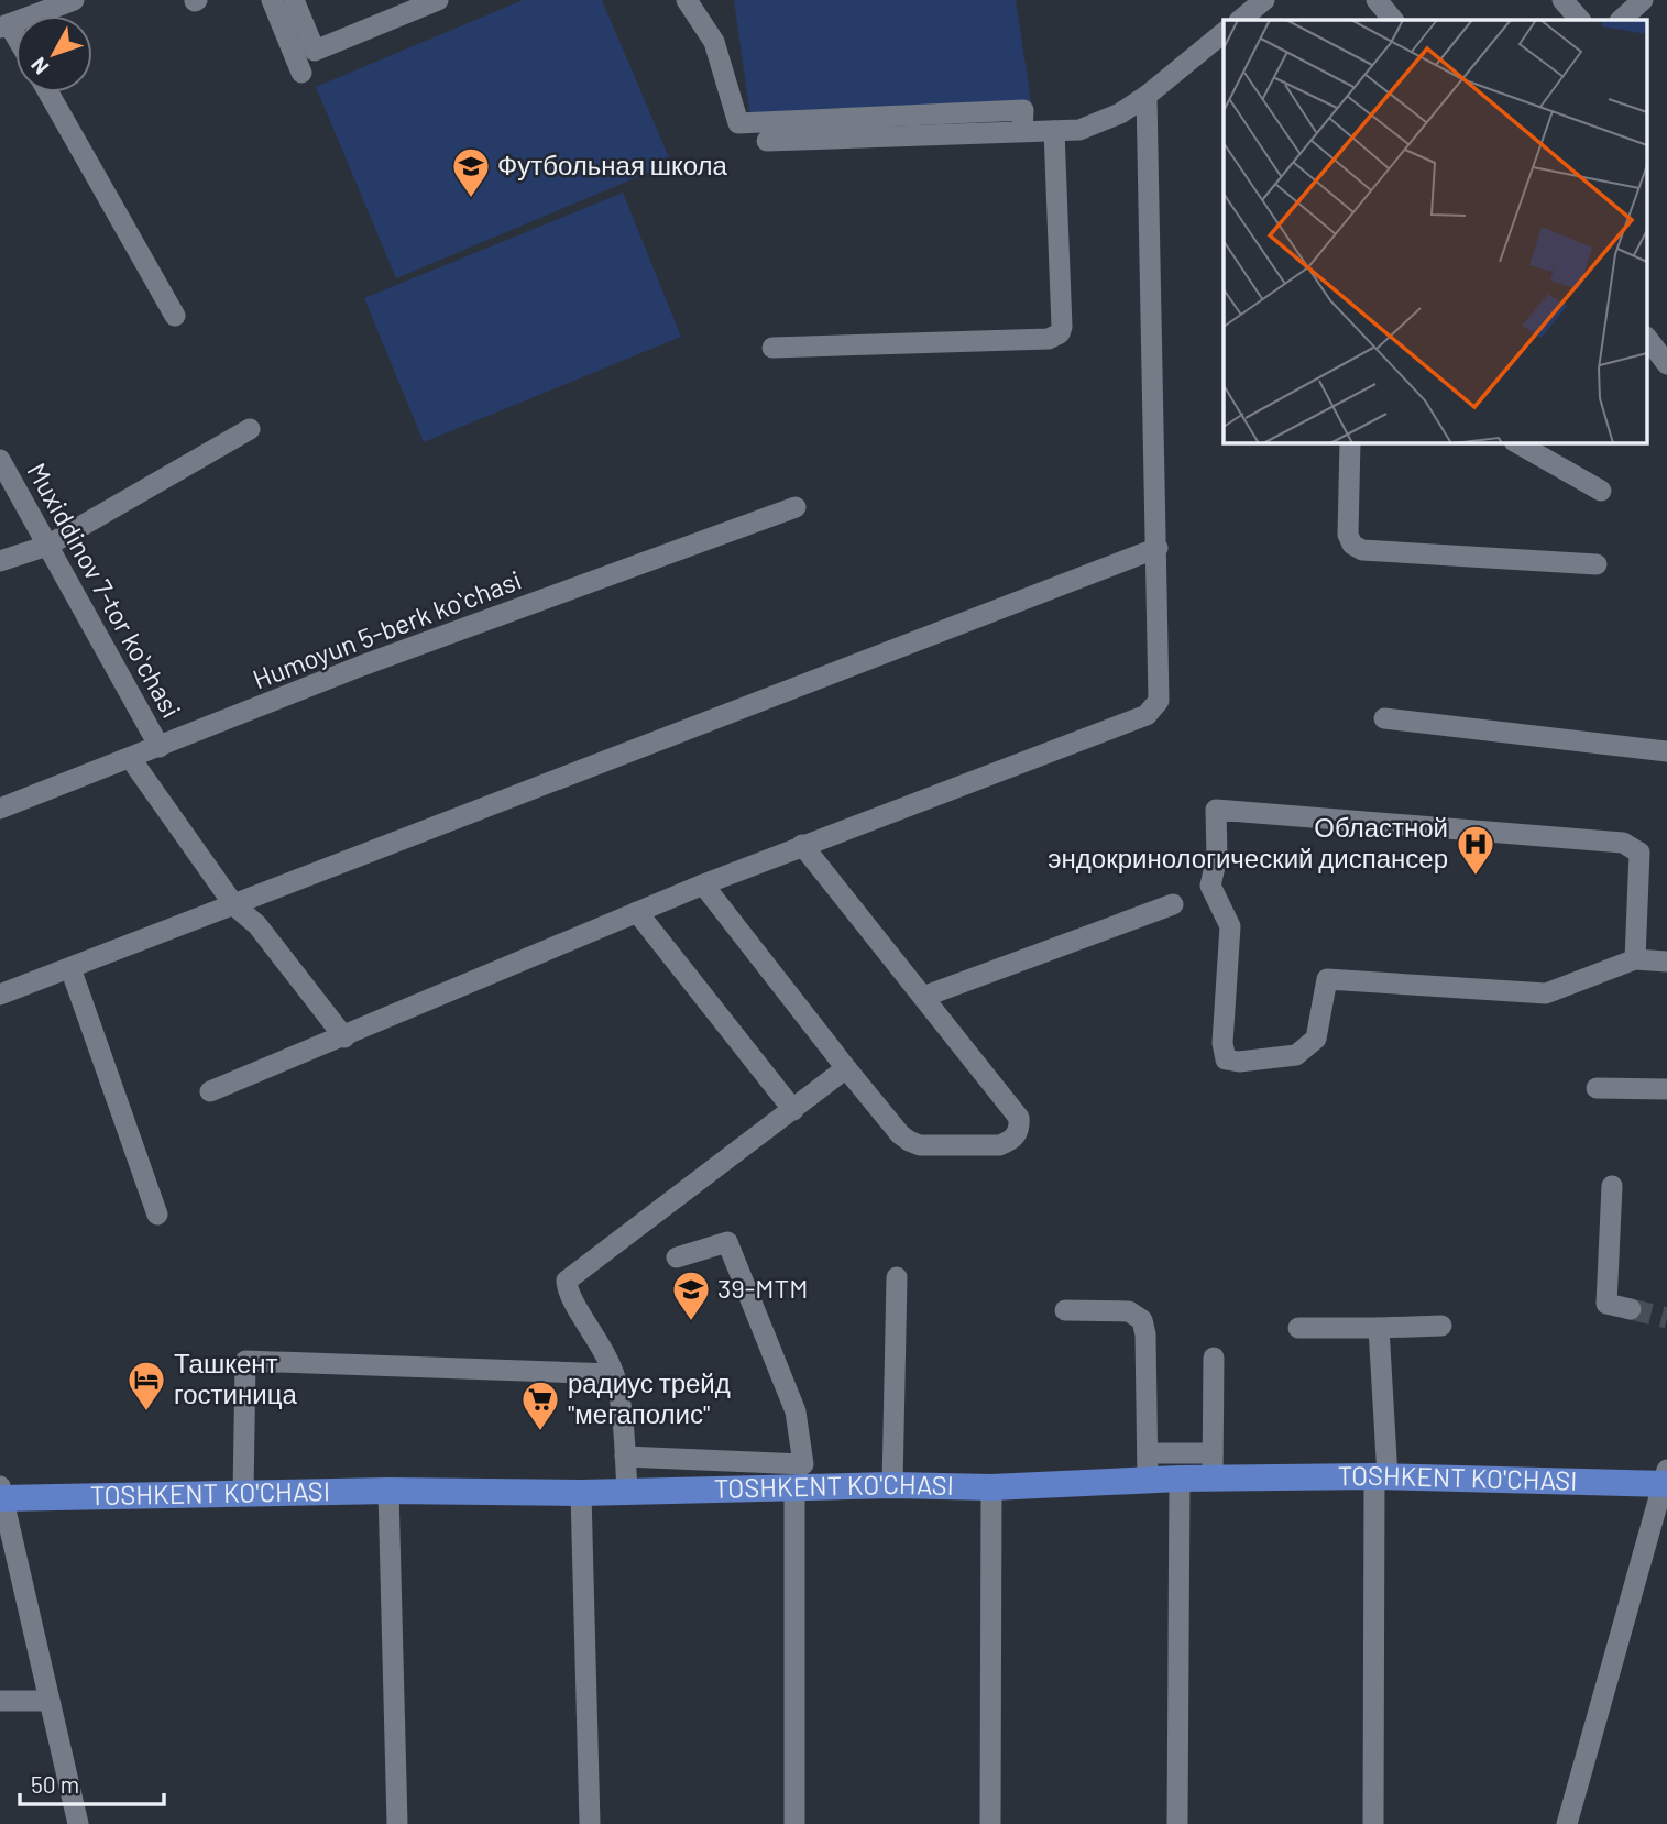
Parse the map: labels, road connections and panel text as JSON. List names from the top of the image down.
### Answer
{
  "streets": {
    "main road": ["TOSHKENT KO'CHASI"],
    "street": ["Muxiddinov 7-tor koʻchasi", "Humoyun 5-berk koʻchasi"]
  },
  "crossings": [
    ["Muxiddinov 7-tor koʻchasi", "Humoyun 5-berk koʻchasi"]
  ],
  "places": {
    "school or university": ["Футбольная школа", "39-MTM"],
    "hospital": ["Областной эндокринологический диспансер"],
    "hotel": ["Ташкент гостиница"],
    "supermarket": ["радиус трейд \"мегаполис\""]
  },
  "scale_bar": "50 m",
  "north": "bottom left"
}
